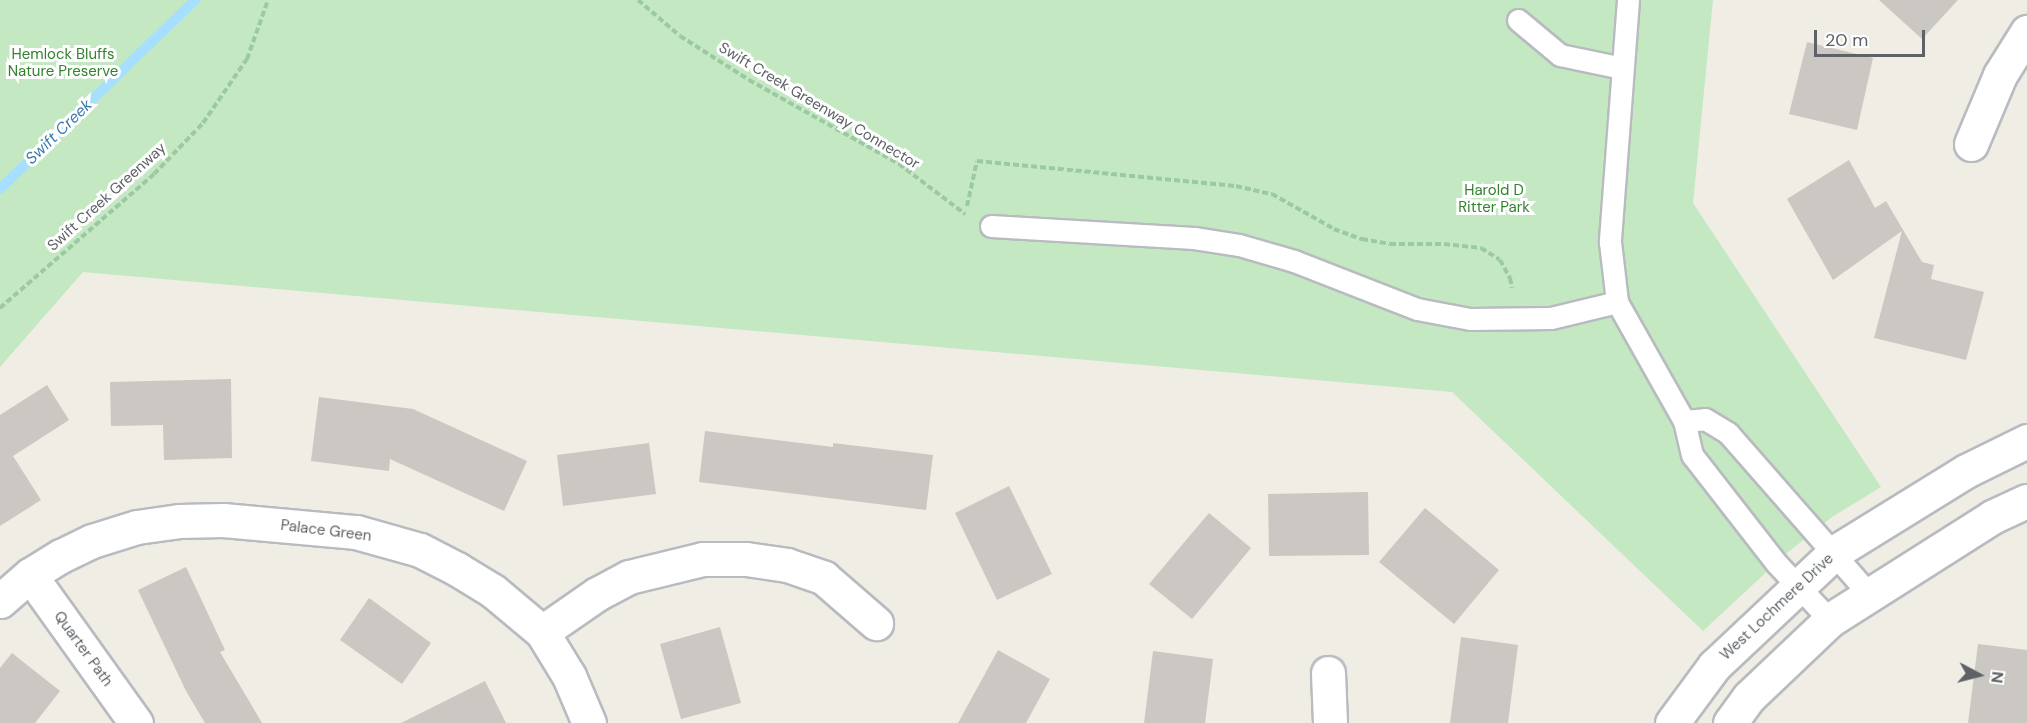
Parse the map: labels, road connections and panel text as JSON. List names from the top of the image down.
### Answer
{
  "streets": {
    "street": ["Palace Green", "West Lochmere Drive", "Quarter Path"],
    "path": ["Swift Creek Greenway Connector", "Swift Creek Greenway"]
  },
  "crossings": [
    ["Palace Green", "Quarter Path"]
  ],
  "water": ["Swift Creek"],
  "parks": ["Hemlock Bluffs Nature Preserve", "Harold D Ritter Park"],
  "scale_bar": "20 m",
  "north": "right"
}
